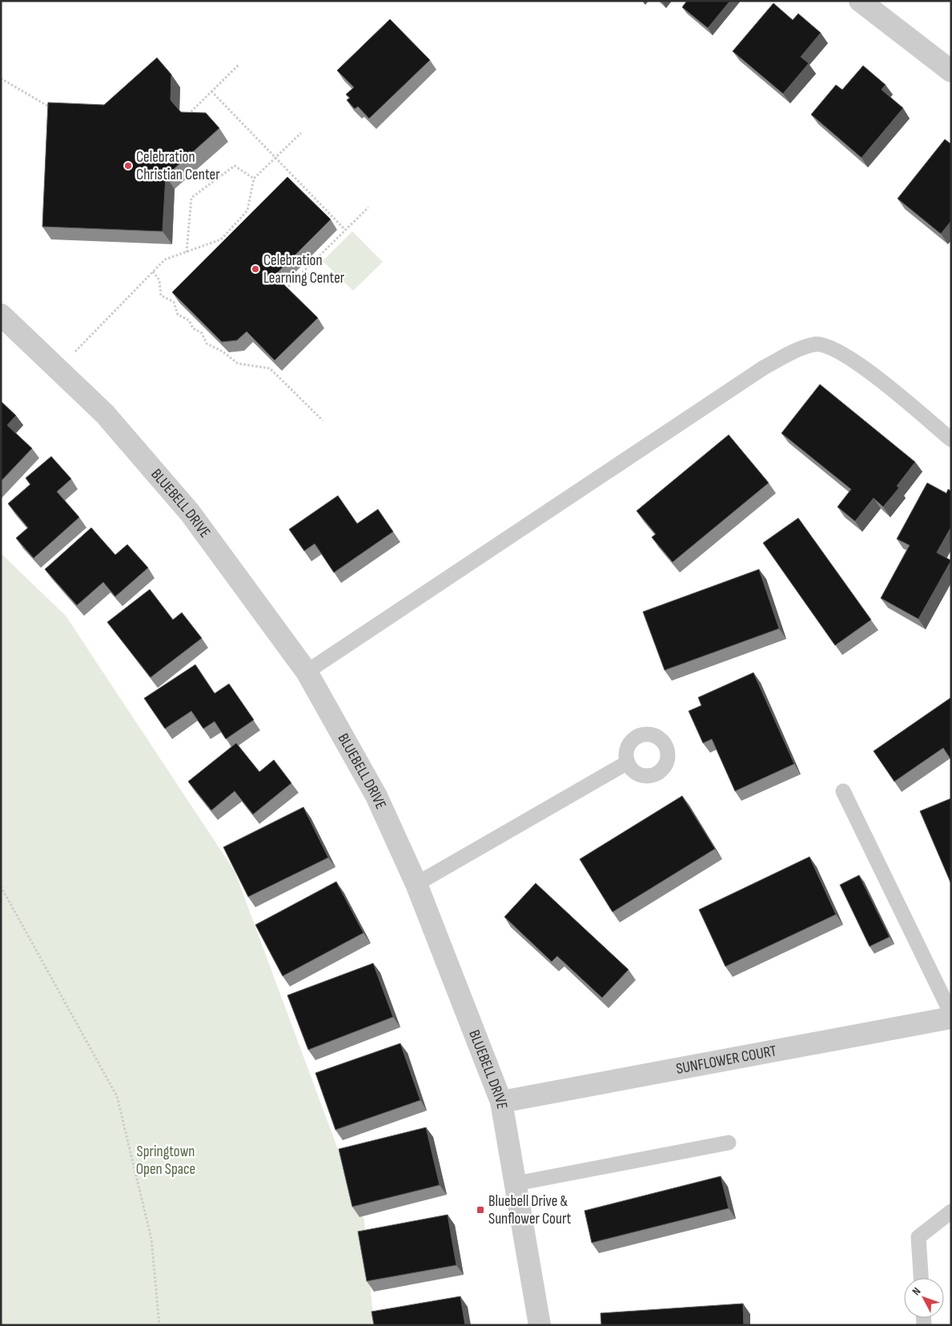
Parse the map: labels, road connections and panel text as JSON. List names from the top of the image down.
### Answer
{
  "streets": {
    "street": ["BLUEBELL DRIVE", "SUNFLOWER COURT"]
  },
  "crossings": [
    ["BLUEBELL DRIVE", "SUNFLOWER COURT"]
  ],
  "parks": ["Springtown Open Space"],
  "places": {
    "other": ["Celebration Christian Center", "Celebration Learning Center"],
    "transit": ["Bluebell Drive & Sunflower Court"]
  },
  "north": "top left"
}
